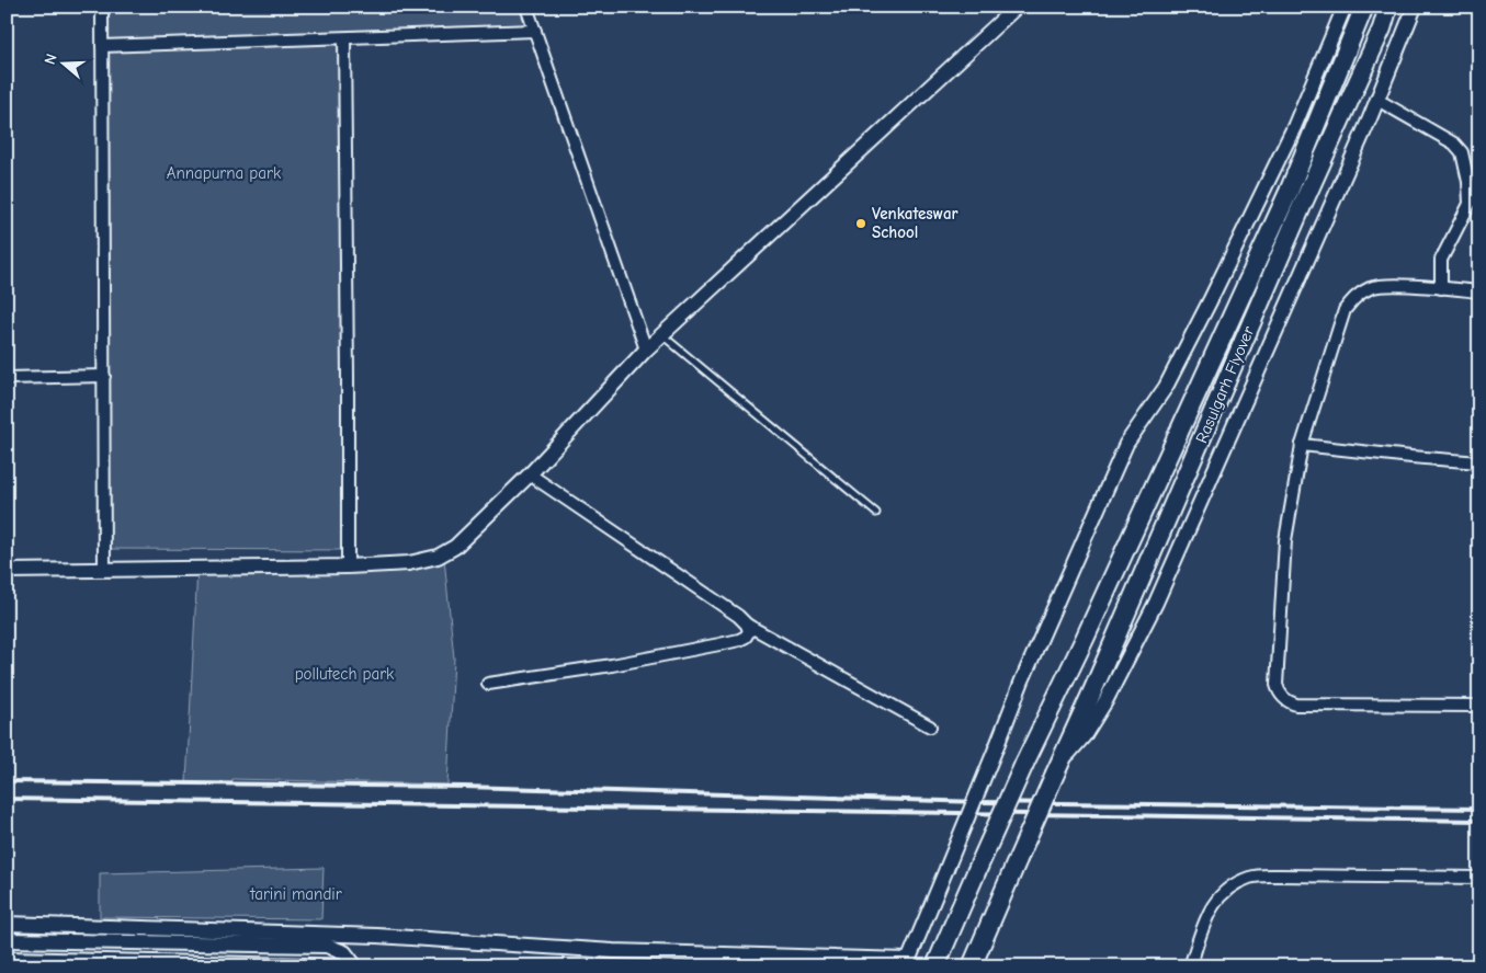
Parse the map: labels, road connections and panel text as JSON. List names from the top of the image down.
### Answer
{
  "streets": {
    "highway": ["Rasulgarh Flyover"]
  },
  "parks": ["Annapurna park", "pollutech park", "tarini mandir"],
  "places": ["Venkateswar School"],
  "north": "left"
}
